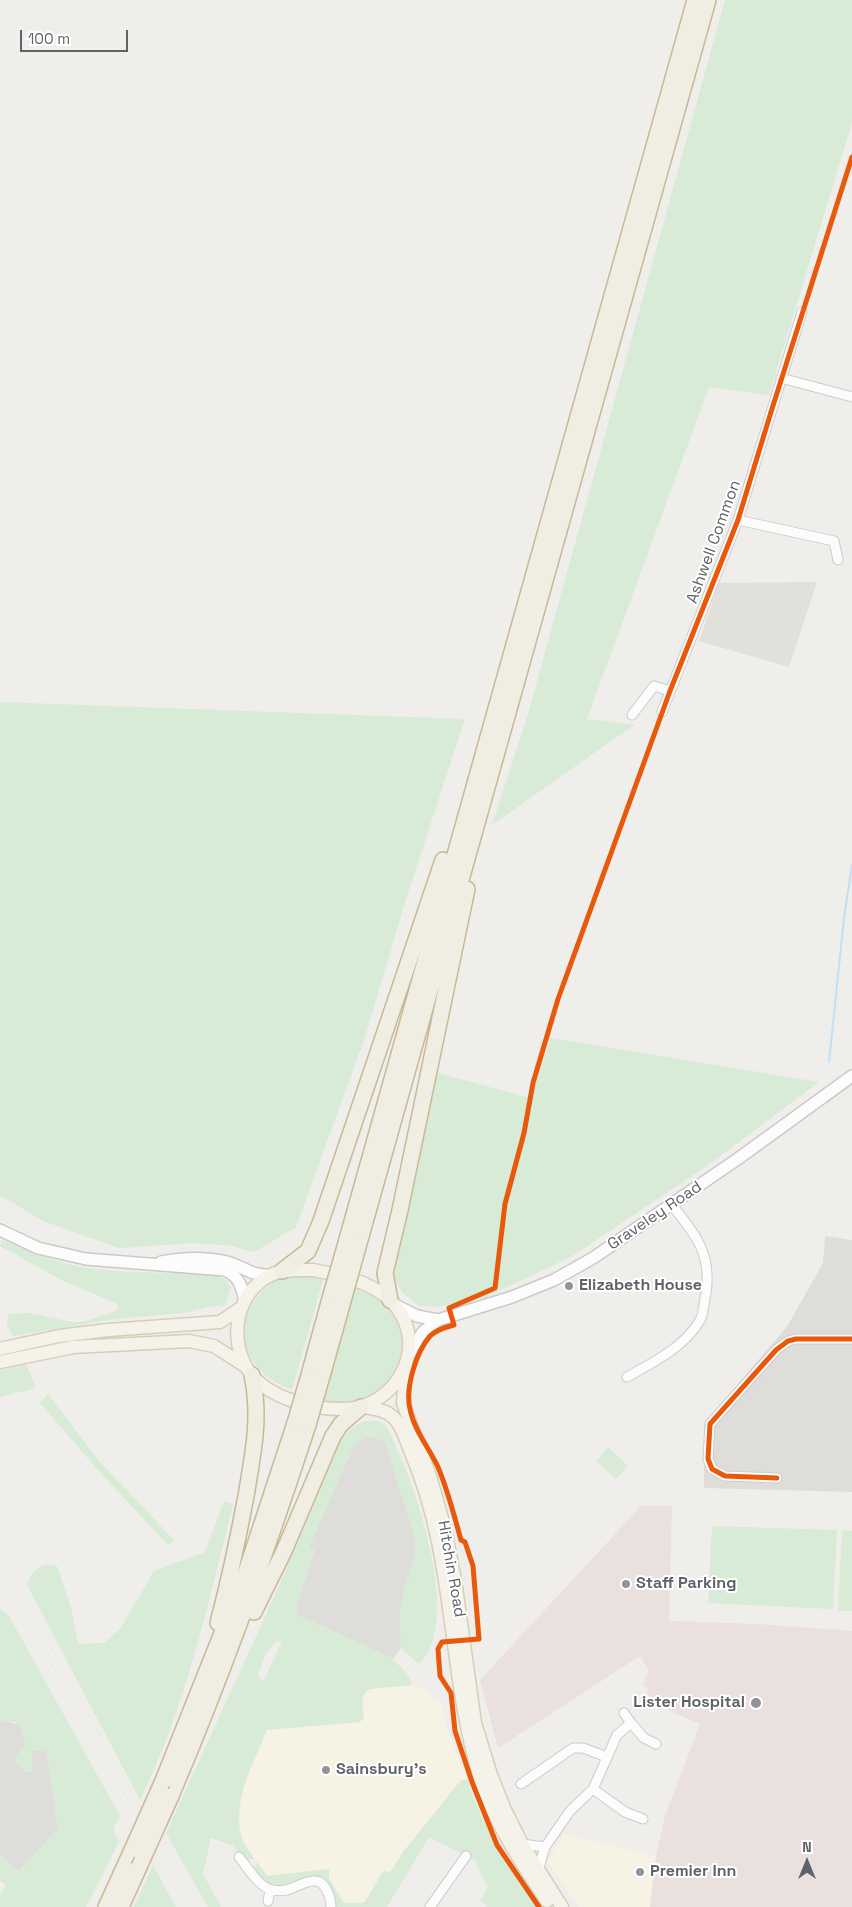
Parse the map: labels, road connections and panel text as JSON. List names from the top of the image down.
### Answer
{
  "streets": {
    "main road": ["Graveley Road", "Hitchin Road"],
    "street": ["Ashwell Common"]
  },
  "crossings": [
    ["Graveley Road", "Hitchin Road"]
  ],
  "places": [
    "Elizabeth House",
    "Staff Parking",
    "Lister Hospital",
    "Sainsbury's",
    "Premier Inn"
  ],
  "scale_bar": "100 m",
  "north": "top"
}
